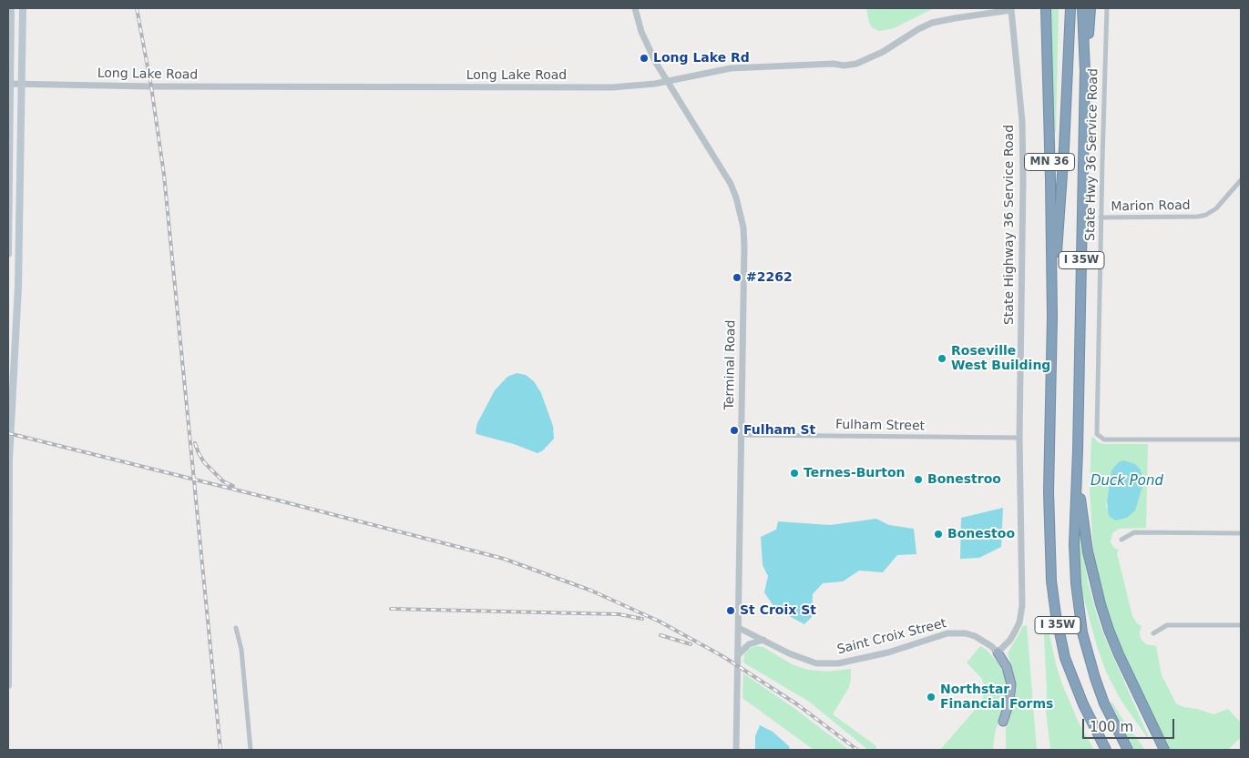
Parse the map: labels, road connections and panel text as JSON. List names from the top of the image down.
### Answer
{
  "streets": {
    "highway": ["MN 36", "I 35W"],
    "street": [
      "Long Lake Road",
      "State Hwy 36 Service Road",
      "Marion Road",
      "State Highway 36 Service Road",
      "Terminal Road",
      "Fulham Street",
      "Saint Croix Street"
    ]
  },
  "crossings": [
    ["Long Lake Road", "State Highway 36 Service Road"],
    ["Long Lake Road", "Terminal Road"],
    ["State Hwy 36 Service Road", "Marion Road"],
    ["MN 36", "I 35W"],
    ["State Highway 36 Service Road", "Fulham Street"],
    ["State Highway 36 Service Road", "Saint Croix Street"],
    ["Terminal Road", "Fulham Street"],
    ["Terminal Road", "Saint Croix Street"]
  ],
  "water": ["Duck Pond"],
  "places": [
    "Long Lake Rd",
    "#2262",
    "Roseville West Building",
    "Fulham St",
    "Ternes-Burton",
    "Bonestroo",
    "Bonestoo",
    "St Croix St",
    "Northstar Financial Forms"
  ],
  "scale_bar": "100 m"
}
